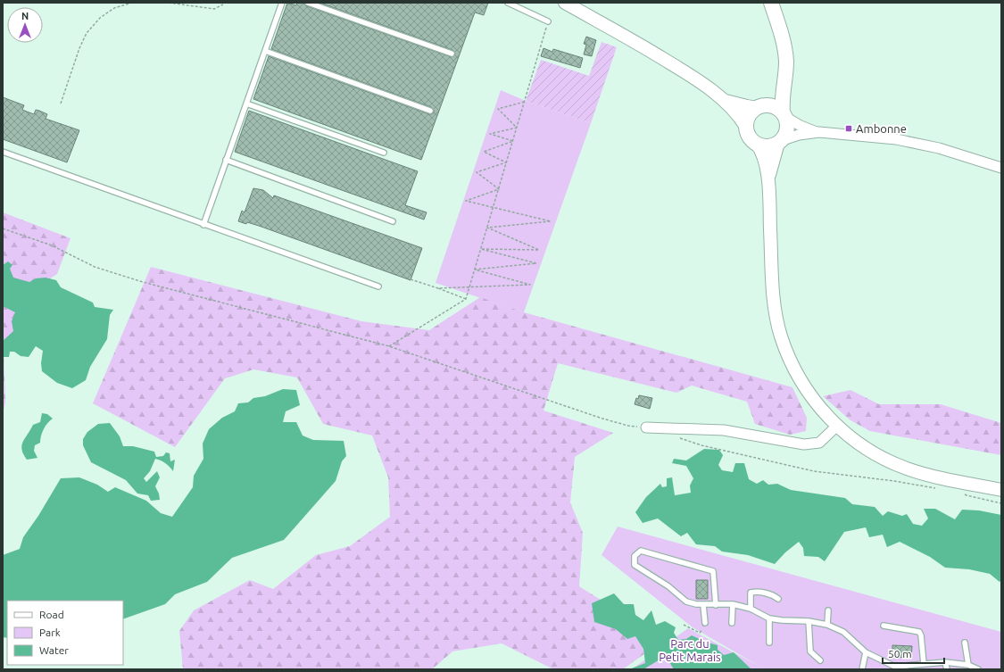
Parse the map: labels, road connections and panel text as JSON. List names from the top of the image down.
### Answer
{
  "parks": ["Parc du Petit Marais"],
  "places": {
    "transit": ["Ambonne"]
  },
  "legend": ["Road", "Park", "Water"],
  "scale_bar": "50 m",
  "north": "top"
}
